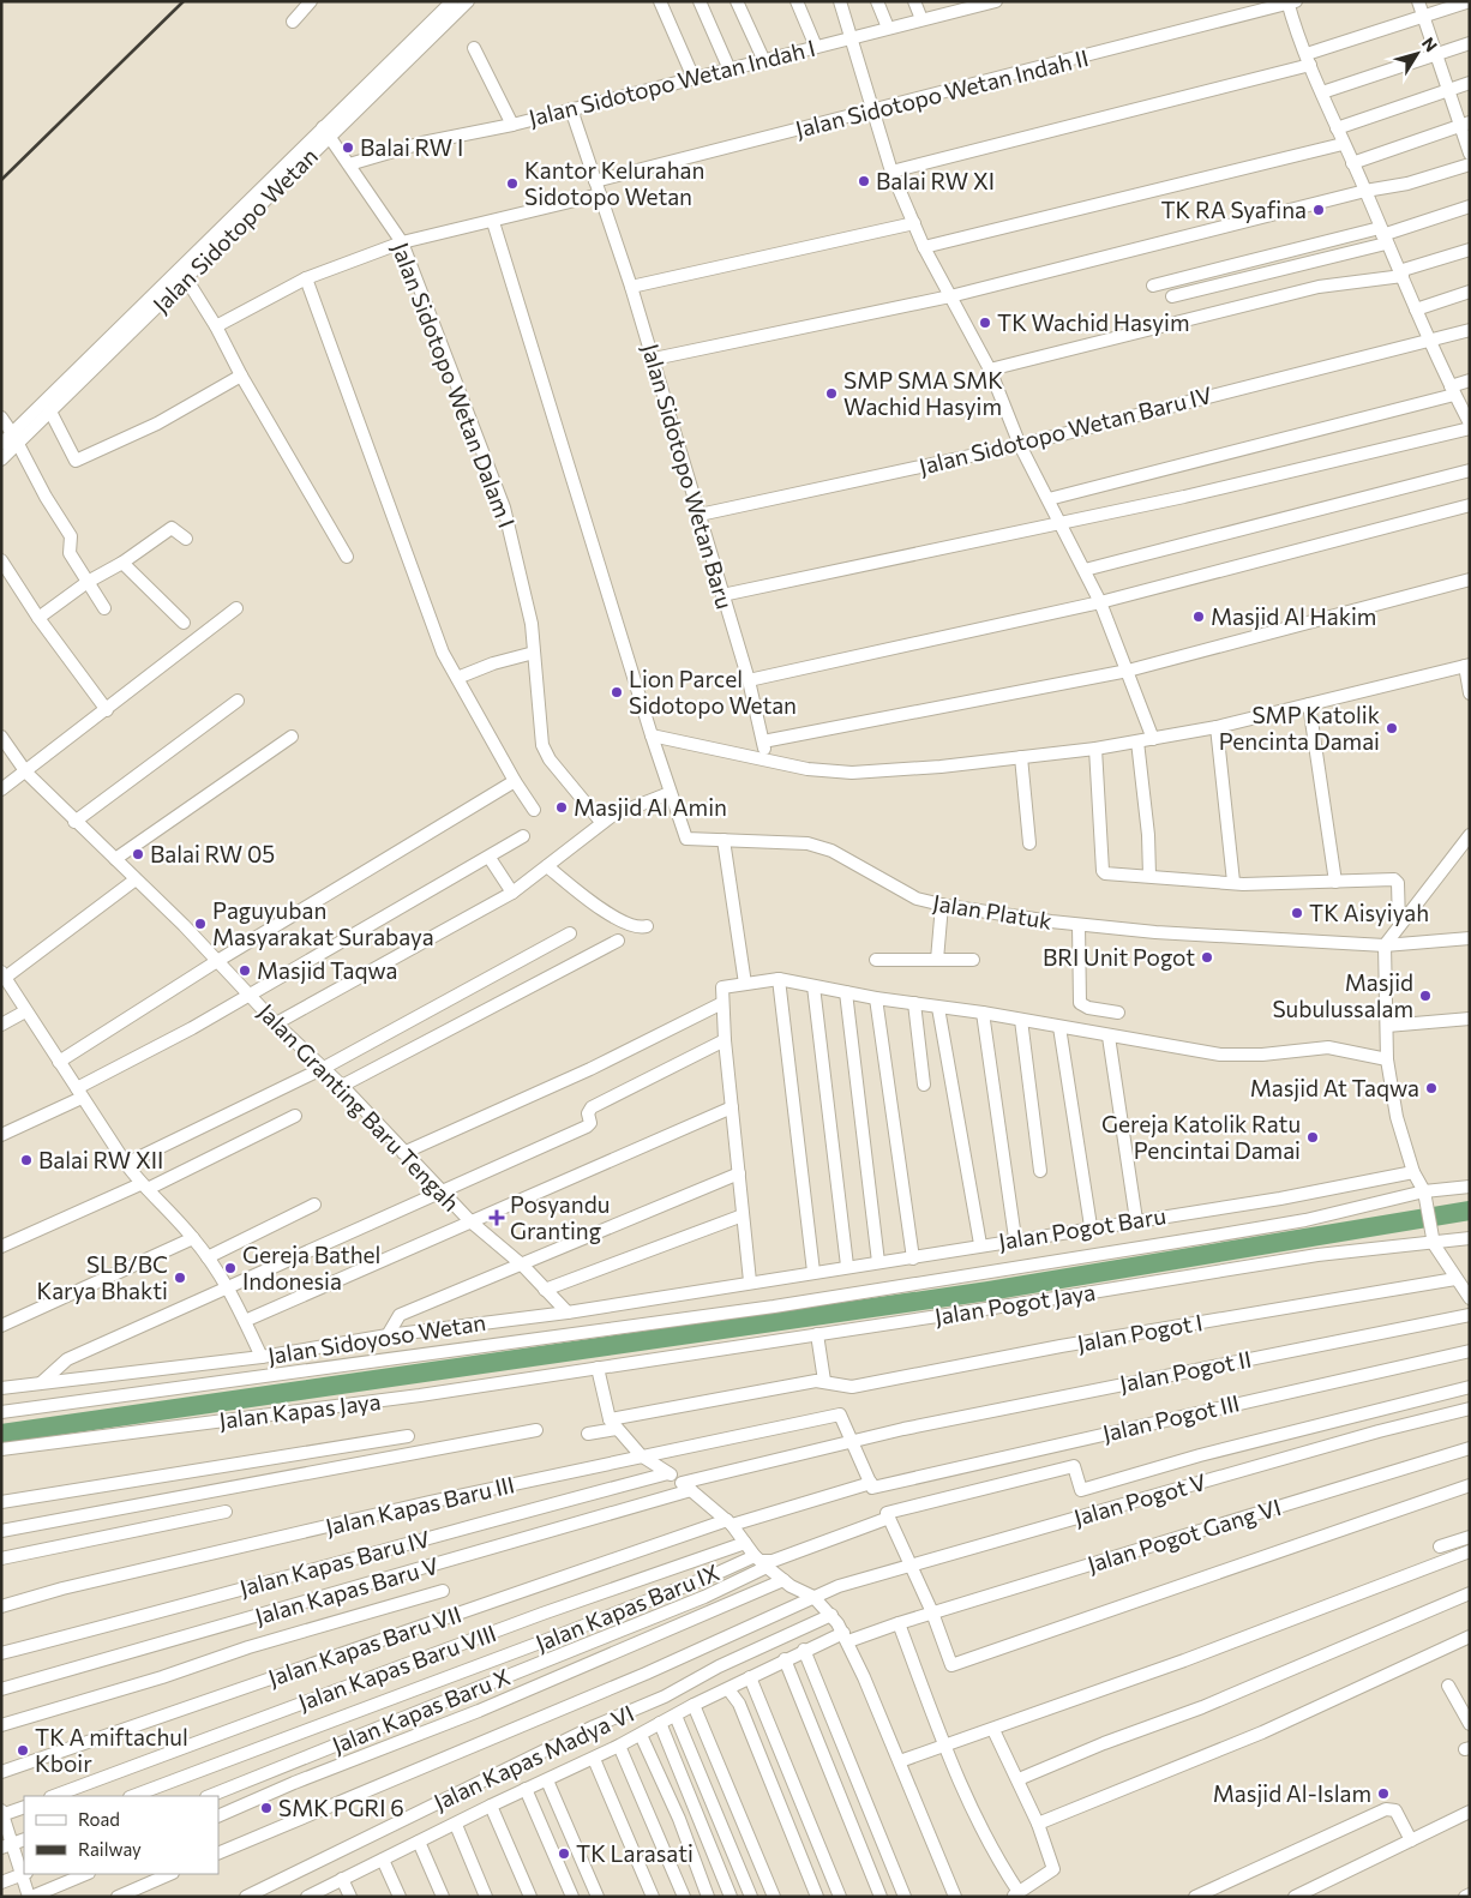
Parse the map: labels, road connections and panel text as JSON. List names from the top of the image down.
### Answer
{
  "streets": {
    "street": [
      "Jalan Sidotopo Wetan Indah I",
      "Jalan Sidotopo Wetan Indah II",
      "Jalan Sidotopo Wetan",
      "Jalan Sidotopo Wetan Dalam I",
      "Jalan Sidotopo Wetan Baru IV",
      "Jalan Sidotopo Wetan Baru",
      "Jalan Platuk",
      "Jalan Granting Baru Tengah",
      "Jalan Pogot Baru",
      "Jalan Pogot Jaya",
      "Jalan Pogot I",
      "Jalan Sidoyoso Wetan",
      "Jalan Pogot II",
      "Jalan Kapas Jaya",
      "Jalan Pogot III",
      "Jalan Pogot V",
      "Jalan Kapas Baru III",
      "Jalan Pogot Gang VI",
      "Jalan Kapas Baru IV",
      "Jalan Kapas Baru V",
      "Jalan Kapas Baru IX",
      "Jalan Kapas Baru VII",
      "Jalan Kapas Baru VIII",
      "Jalan Kapas Baru X",
      "Jalan Kapas Madya VI"
    ]
  },
  "crossings": [
    ["Jalan Sidotopo Wetan Indah I", "Jalan Sidotopo Wetan Dalam I"],
    ["Jalan Sidotopo Wetan Indah I", "Jalan Sidotopo Wetan Baru"],
    ["Jalan Sidotopo Wetan Indah II", "Jalan Sidotopo Wetan Baru"],
    ["Jalan Sidotopo Wetan", "Jalan Sidotopo Wetan Dalam I"],
    ["Jalan Sidotopo Wetan Baru IV", "Jalan Sidotopo Wetan Baru"],
    ["Jalan Granting Baru Tengah", "Jalan Sidoyoso Wetan"],
    ["Jalan Pogot Baru", "Jalan Sidoyoso Wetan"],
    ["Jalan Pogot Jaya", "Jalan Kapas Jaya"],
    ["Jalan Pogot II", "Jalan Kapas Baru III"],
    ["Jalan Pogot II", "Jalan Kapas Baru V"],
    ["Jalan Pogot III", "Jalan Kapas Baru VII"],
    ["Jalan Kapas Baru III", "Jalan Kapas Baru V"],
    ["Jalan Kapas Baru IX", "Jalan Kapas Baru X"]
  ],
  "places": {
    "other": [
      "Balai RW I",
      "Balai RW XI",
      "Kantor Kelurahan Sidotopo Wetan",
      "TK RA Syafina",
      "TK Wachid Hasyim",
      "SMP SMA SMK Wachid Hasyim",
      "Masjid Al Hakim",
      "Lion Parcel Sidotopo Wetan",
      "SMP Katolik Pencinta Damai",
      "Masjid Al Amin",
      "Balai RW 05",
      "TK Aisyiyah",
      "Paguyuban Masyarakat Surabaya",
      "BRI Unit Pogot",
      "Masjid Taqwa",
      "Masjid Subulussalam",
      "Masjid At Taqwa",
      "Gereja Katolik Ratu Pencintai Damai",
      "Balai RW XII",
      "Gereja Bathel Indonesia",
      "SLB/BC Karya Bhakti",
      "TK A miftachul Kboir",
      "Masjid Al-Islam",
      "SMK PGRI 6",
      "TK Larasati"
    ],
    "health": ["Posyandu Granting"]
  },
  "legend": ["Road", "Railway"],
  "north": "top right"
}
